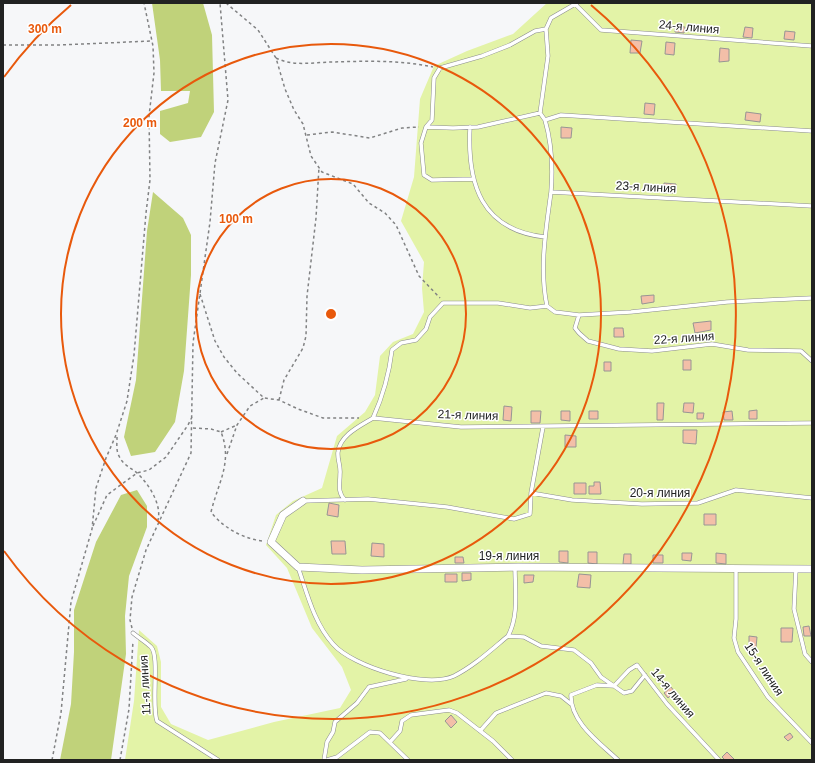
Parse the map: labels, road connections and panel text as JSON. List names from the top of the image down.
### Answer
{
  "streets": {
    "street": ["19-я линия"],
    "lane": [
      "24-я линия",
      "23-я линия",
      "22-я линия",
      "21-я линия",
      "20-я линия",
      "15-я линия",
      "11-я линия",
      "14-я линия"
    ]
  },
  "crossings": [
    ["19-я линия", "15-я линия"]
  ],
  "rings": ["300 m", "200 m", "100 m"]
}
